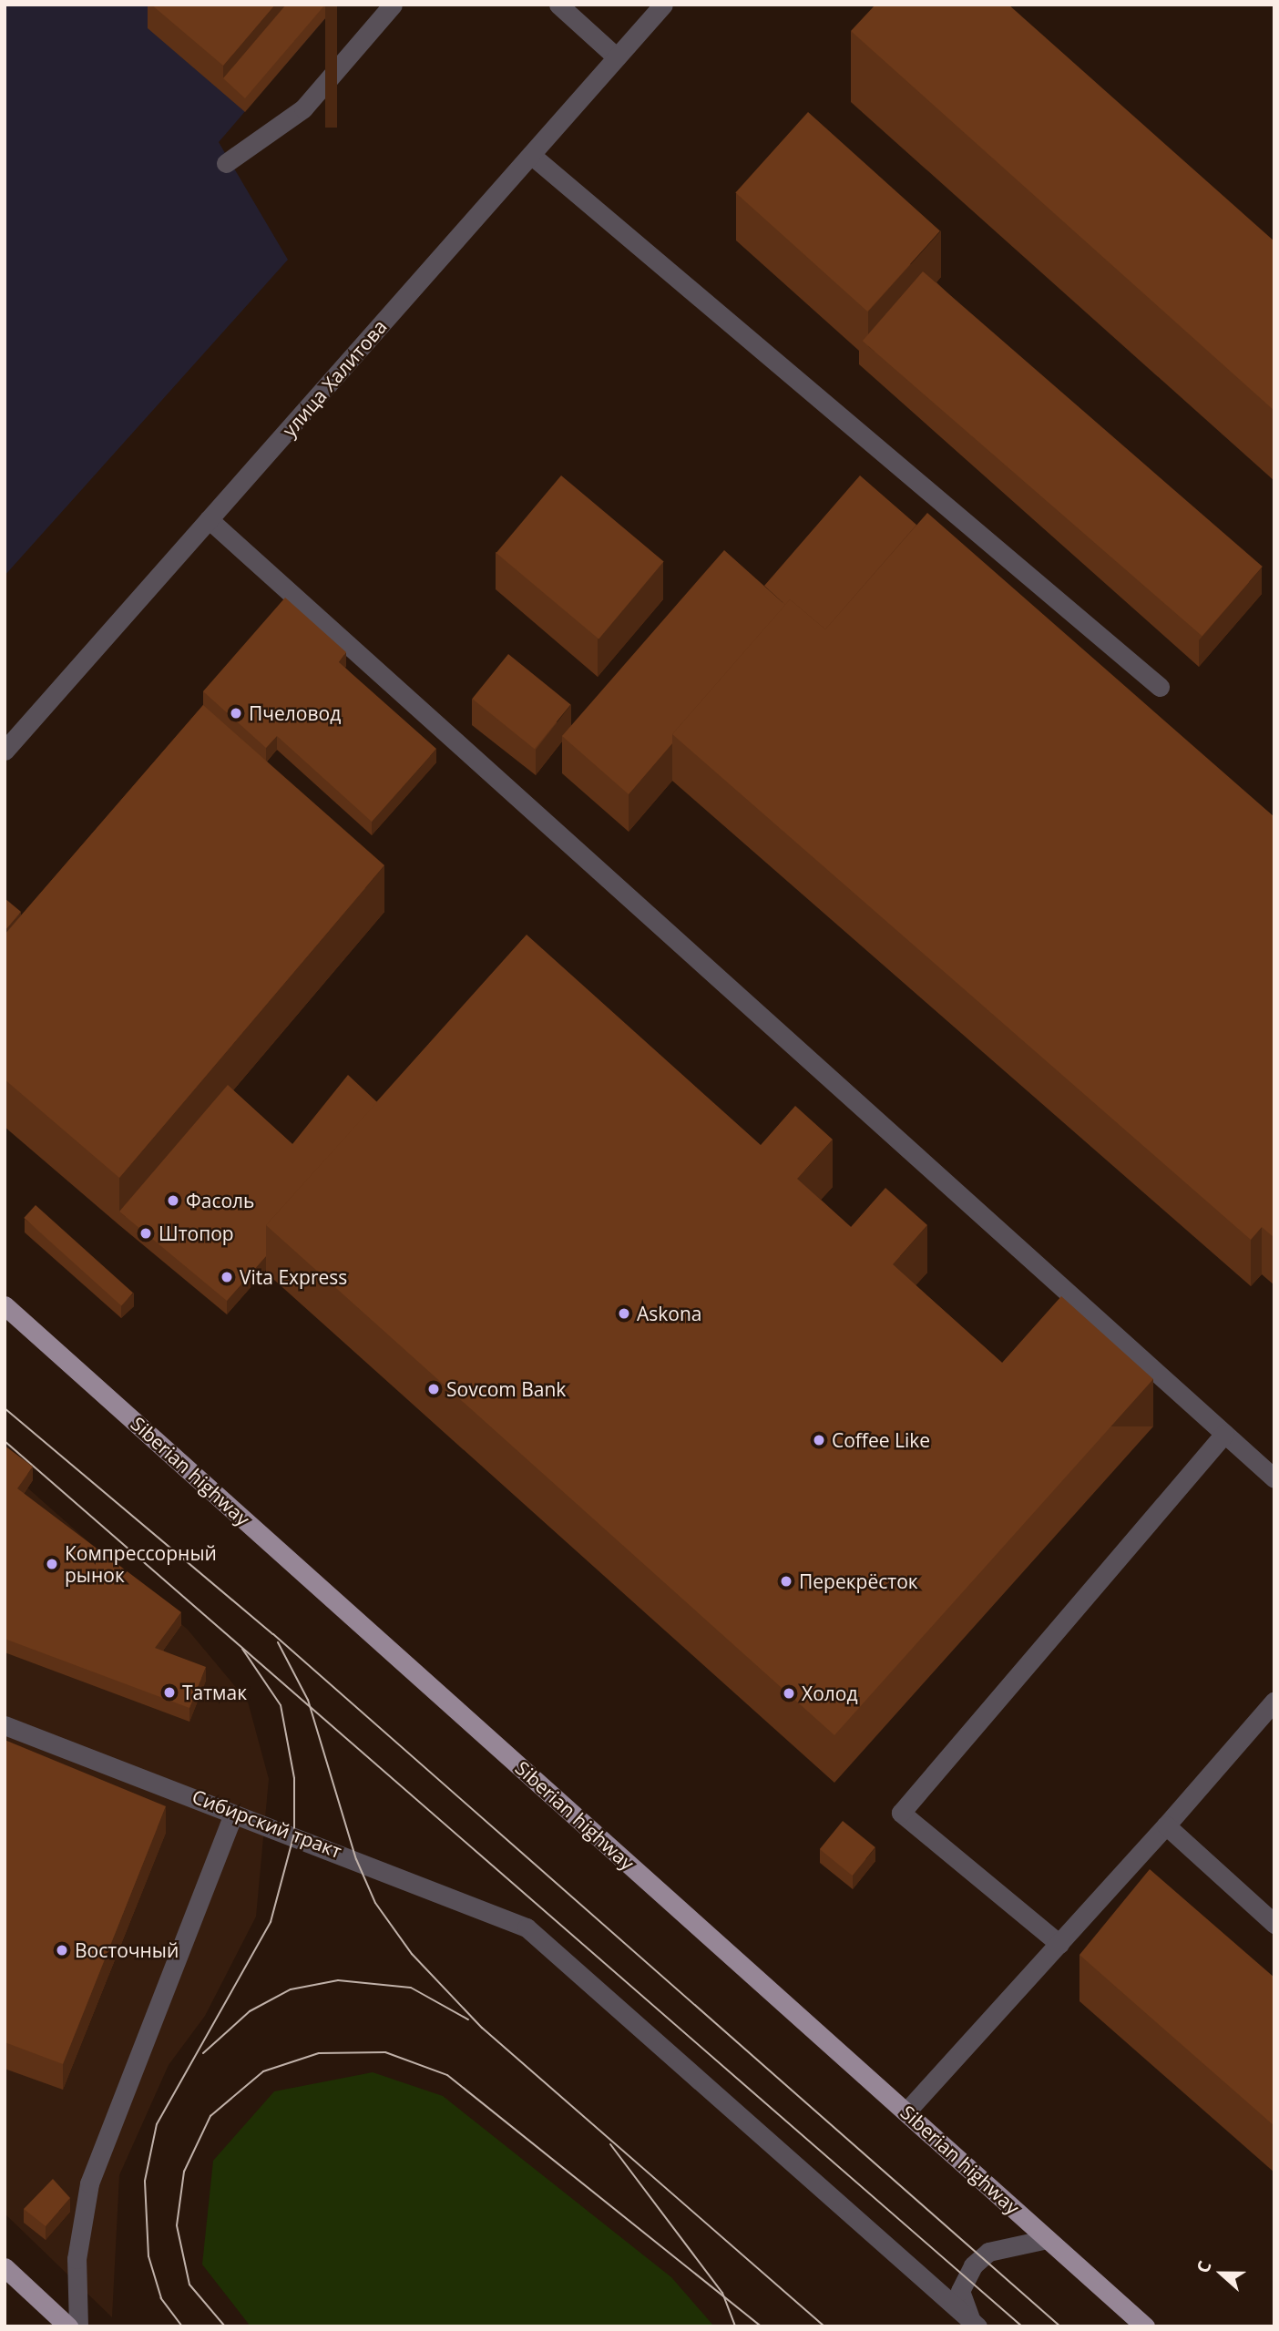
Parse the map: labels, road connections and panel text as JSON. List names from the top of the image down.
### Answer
{
  "streets": {
    "main road": ["Siberian highway"],
    "street": ["улица Халитова", "Сибирский тракт"]
  },
  "places": [
    "Пчеловод",
    "Фасоль",
    "Штопор",
    "Vita Express",
    "Askona",
    "Sovcom Bank",
    "Coffee Like",
    "Компрессорный рынок",
    "Перекрёсток",
    "Татмак",
    "Холод",
    "Восточный"
  ],
  "north": "left"
}
